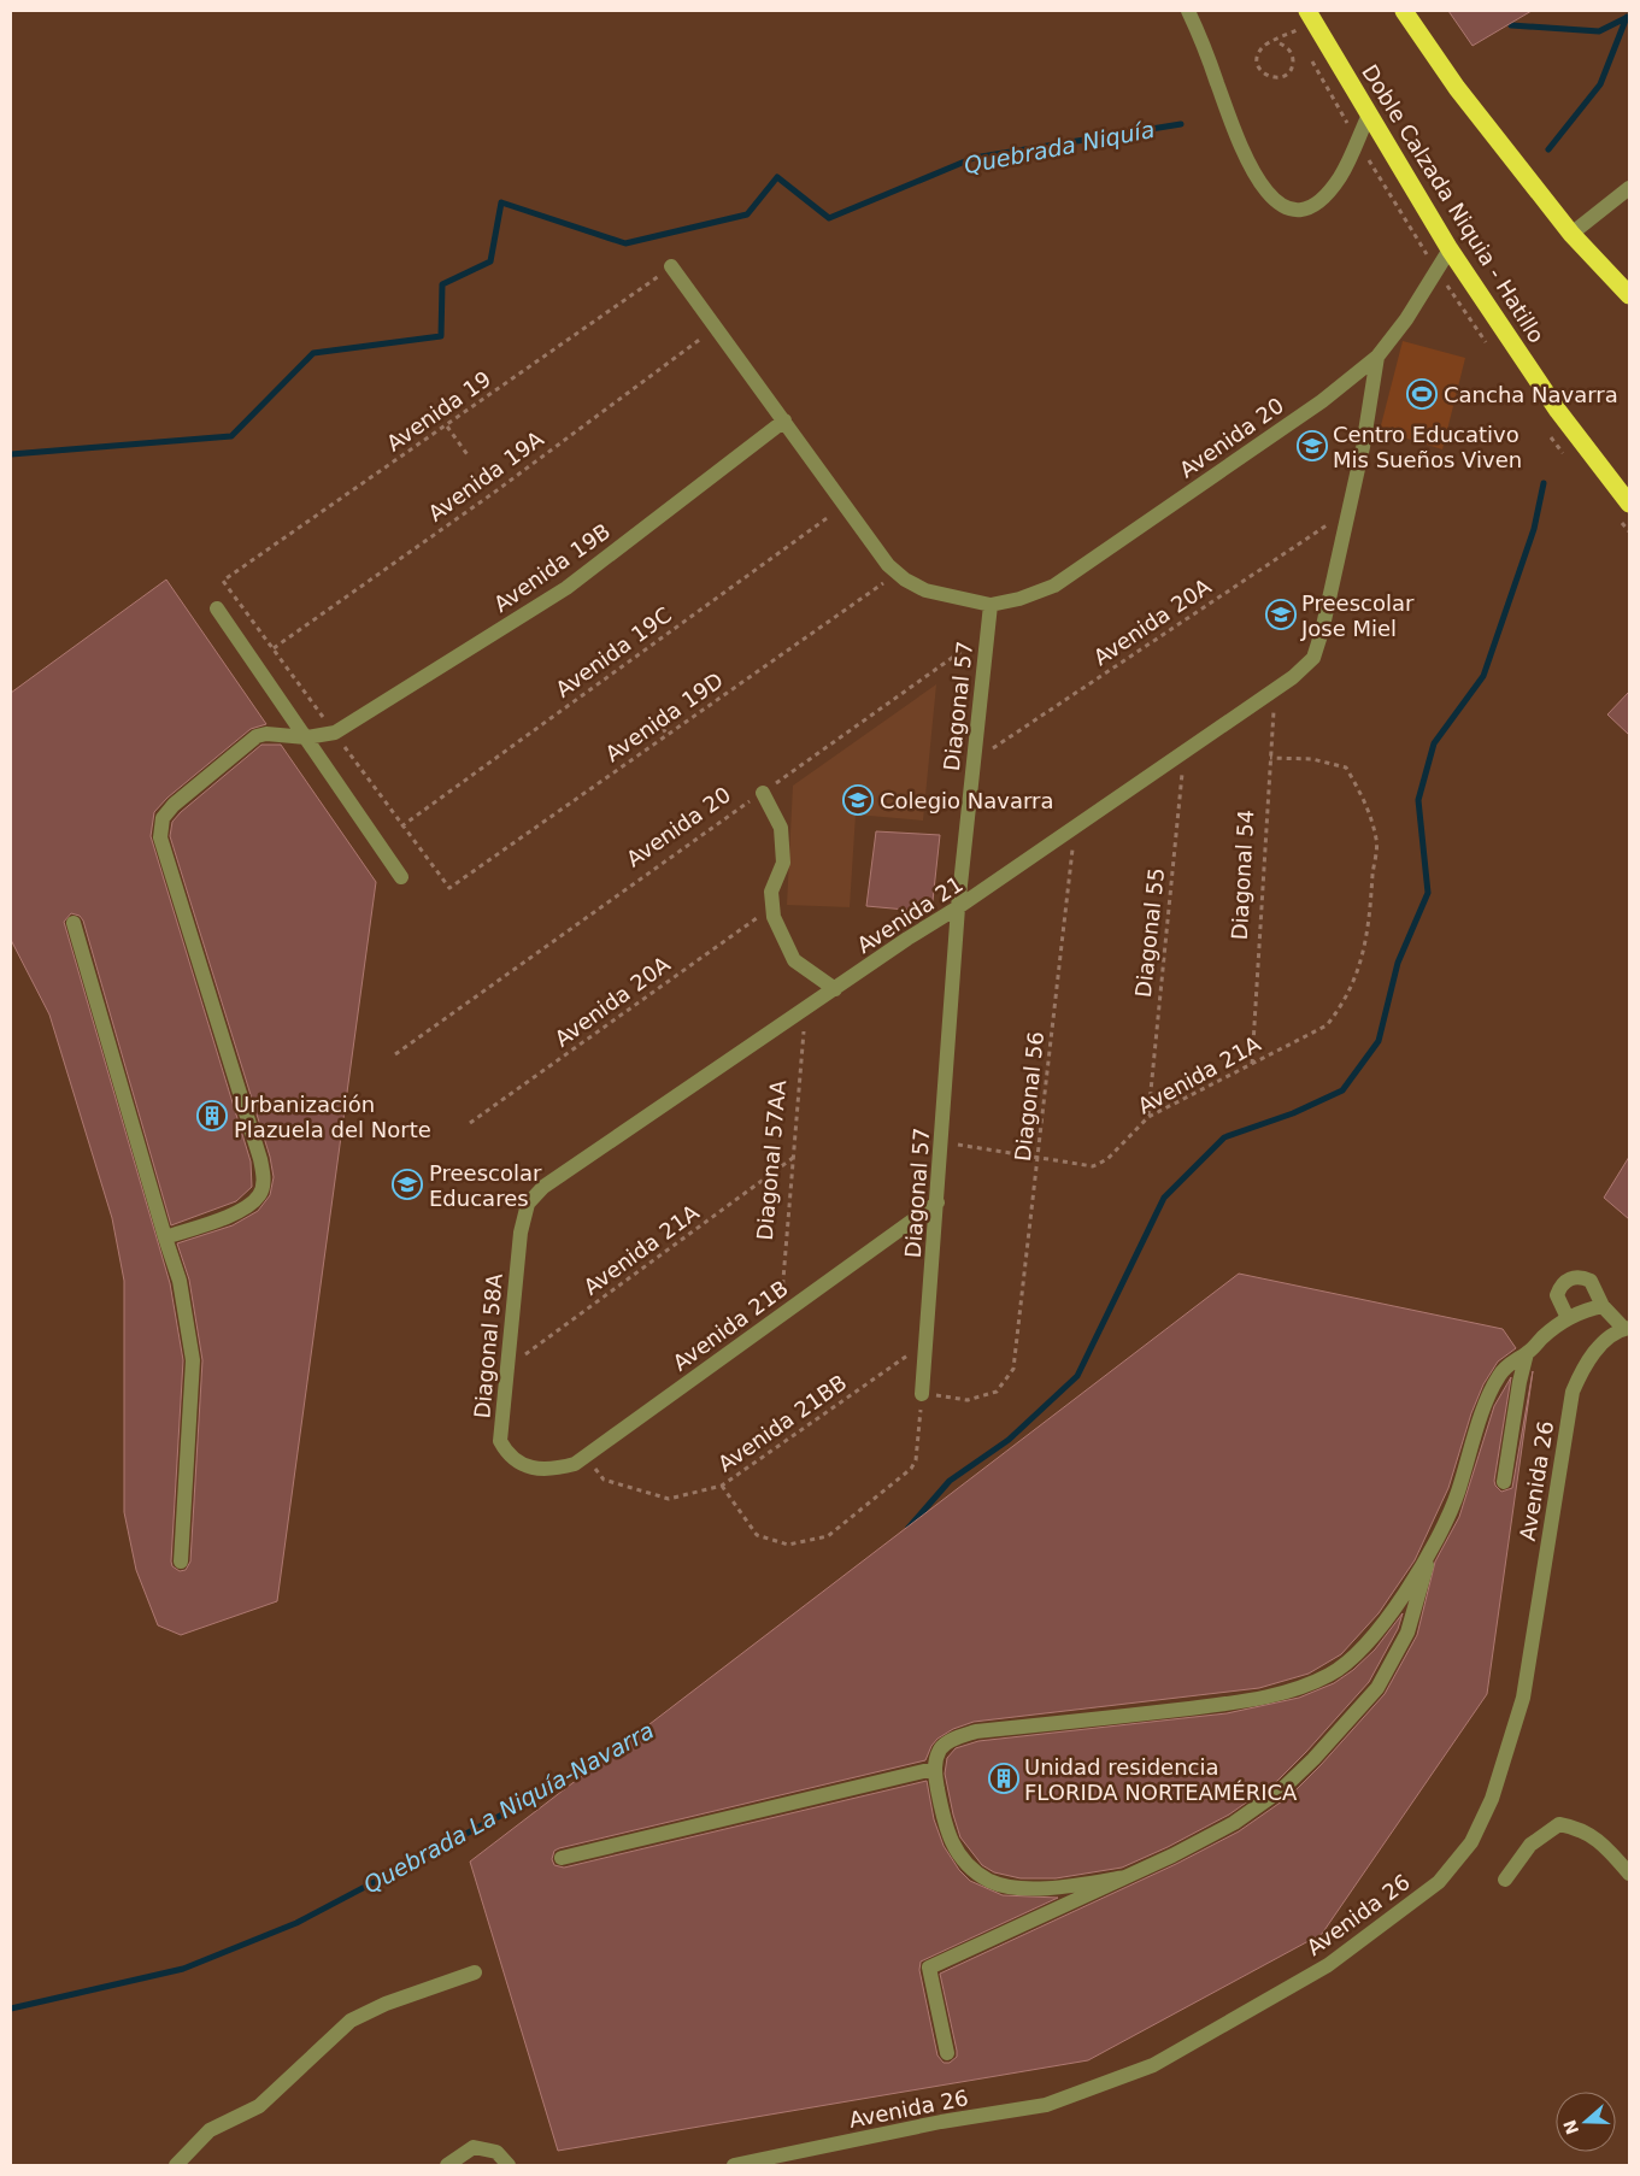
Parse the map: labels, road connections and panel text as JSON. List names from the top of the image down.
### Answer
{
  "streets": {
    "highway": ["Doble Calzada Niquia - Hatillo"],
    "street": [
      "Avenida 20",
      "Avenida 19B",
      "Diagonal 57",
      "Avenida 21",
      "Avenida 21B",
      "Diagonal 58A",
      "Avenida 26"
    ],
    "path": [
      "Avenida 19",
      "Avenida 19A",
      "Avenida 20A",
      "Avenida 19C",
      "Avenida 19D",
      "Diagonal 54",
      "Diagonal 55",
      "Avenida 21A",
      "Diagonal 56",
      "Diagonal 57AA",
      "Avenida 21BB"
    ]
  },
  "crossings": [
    ["Doble Calzada Niquia - Hatillo", "Avenida 20"],
    ["Avenida 20", "Diagonal 57"],
    ["Avenida 20A", "Diagonal 57"],
    ["Avenida 20A", "Avenida 21"],
    ["Diagonal 57", "Avenida 21"],
    ["Diagonal 57", "Avenida 21A"],
    ["Diagonal 57", "Diagonal 56"],
    ["Diagonal 57", "Avenida 21B"],
    ["Diagonal 57", "Avenida 21BB"],
    ["Diagonal 54", "Avenida 21"],
    ["Diagonal 54", "Avenida 21A"],
    ["Avenida 21", "Diagonal 55"],
    ["Avenida 21", "Diagonal 56"],
    ["Avenida 21", "Diagonal 57AA"],
    ["Avenida 21", "Diagonal 58A"],
    ["Diagonal 55", "Avenida 21A"],
    ["Avenida 21A", "Diagonal 56"],
    ["Avenida 21A", "Diagonal 57AA"],
    ["Avenida 21A", "Diagonal 58A"],
    ["Diagonal 57AA", "Avenida 21B"],
    ["Avenida 21B", "Diagonal 58A"],
    ["Avenida 21B", "Avenida 21BB"]
  ],
  "water": ["Quebrada Niquía", "Quebrada La Niquía-Navarra"],
  "places": {
    "sports": ["Cancha Navarra"],
    "school or university": [
      "Centro Educativo Mis Sueños Viven",
      "Preescolar Jose Miel",
      "Colegio Navarra",
      "Preescolar Educares"
    ],
    "building": ["Urbanización Plazuela del Norte", "Unidad residencia FLORIDA NORTEAMÉRICA"]
  },
  "north": "left"
}
